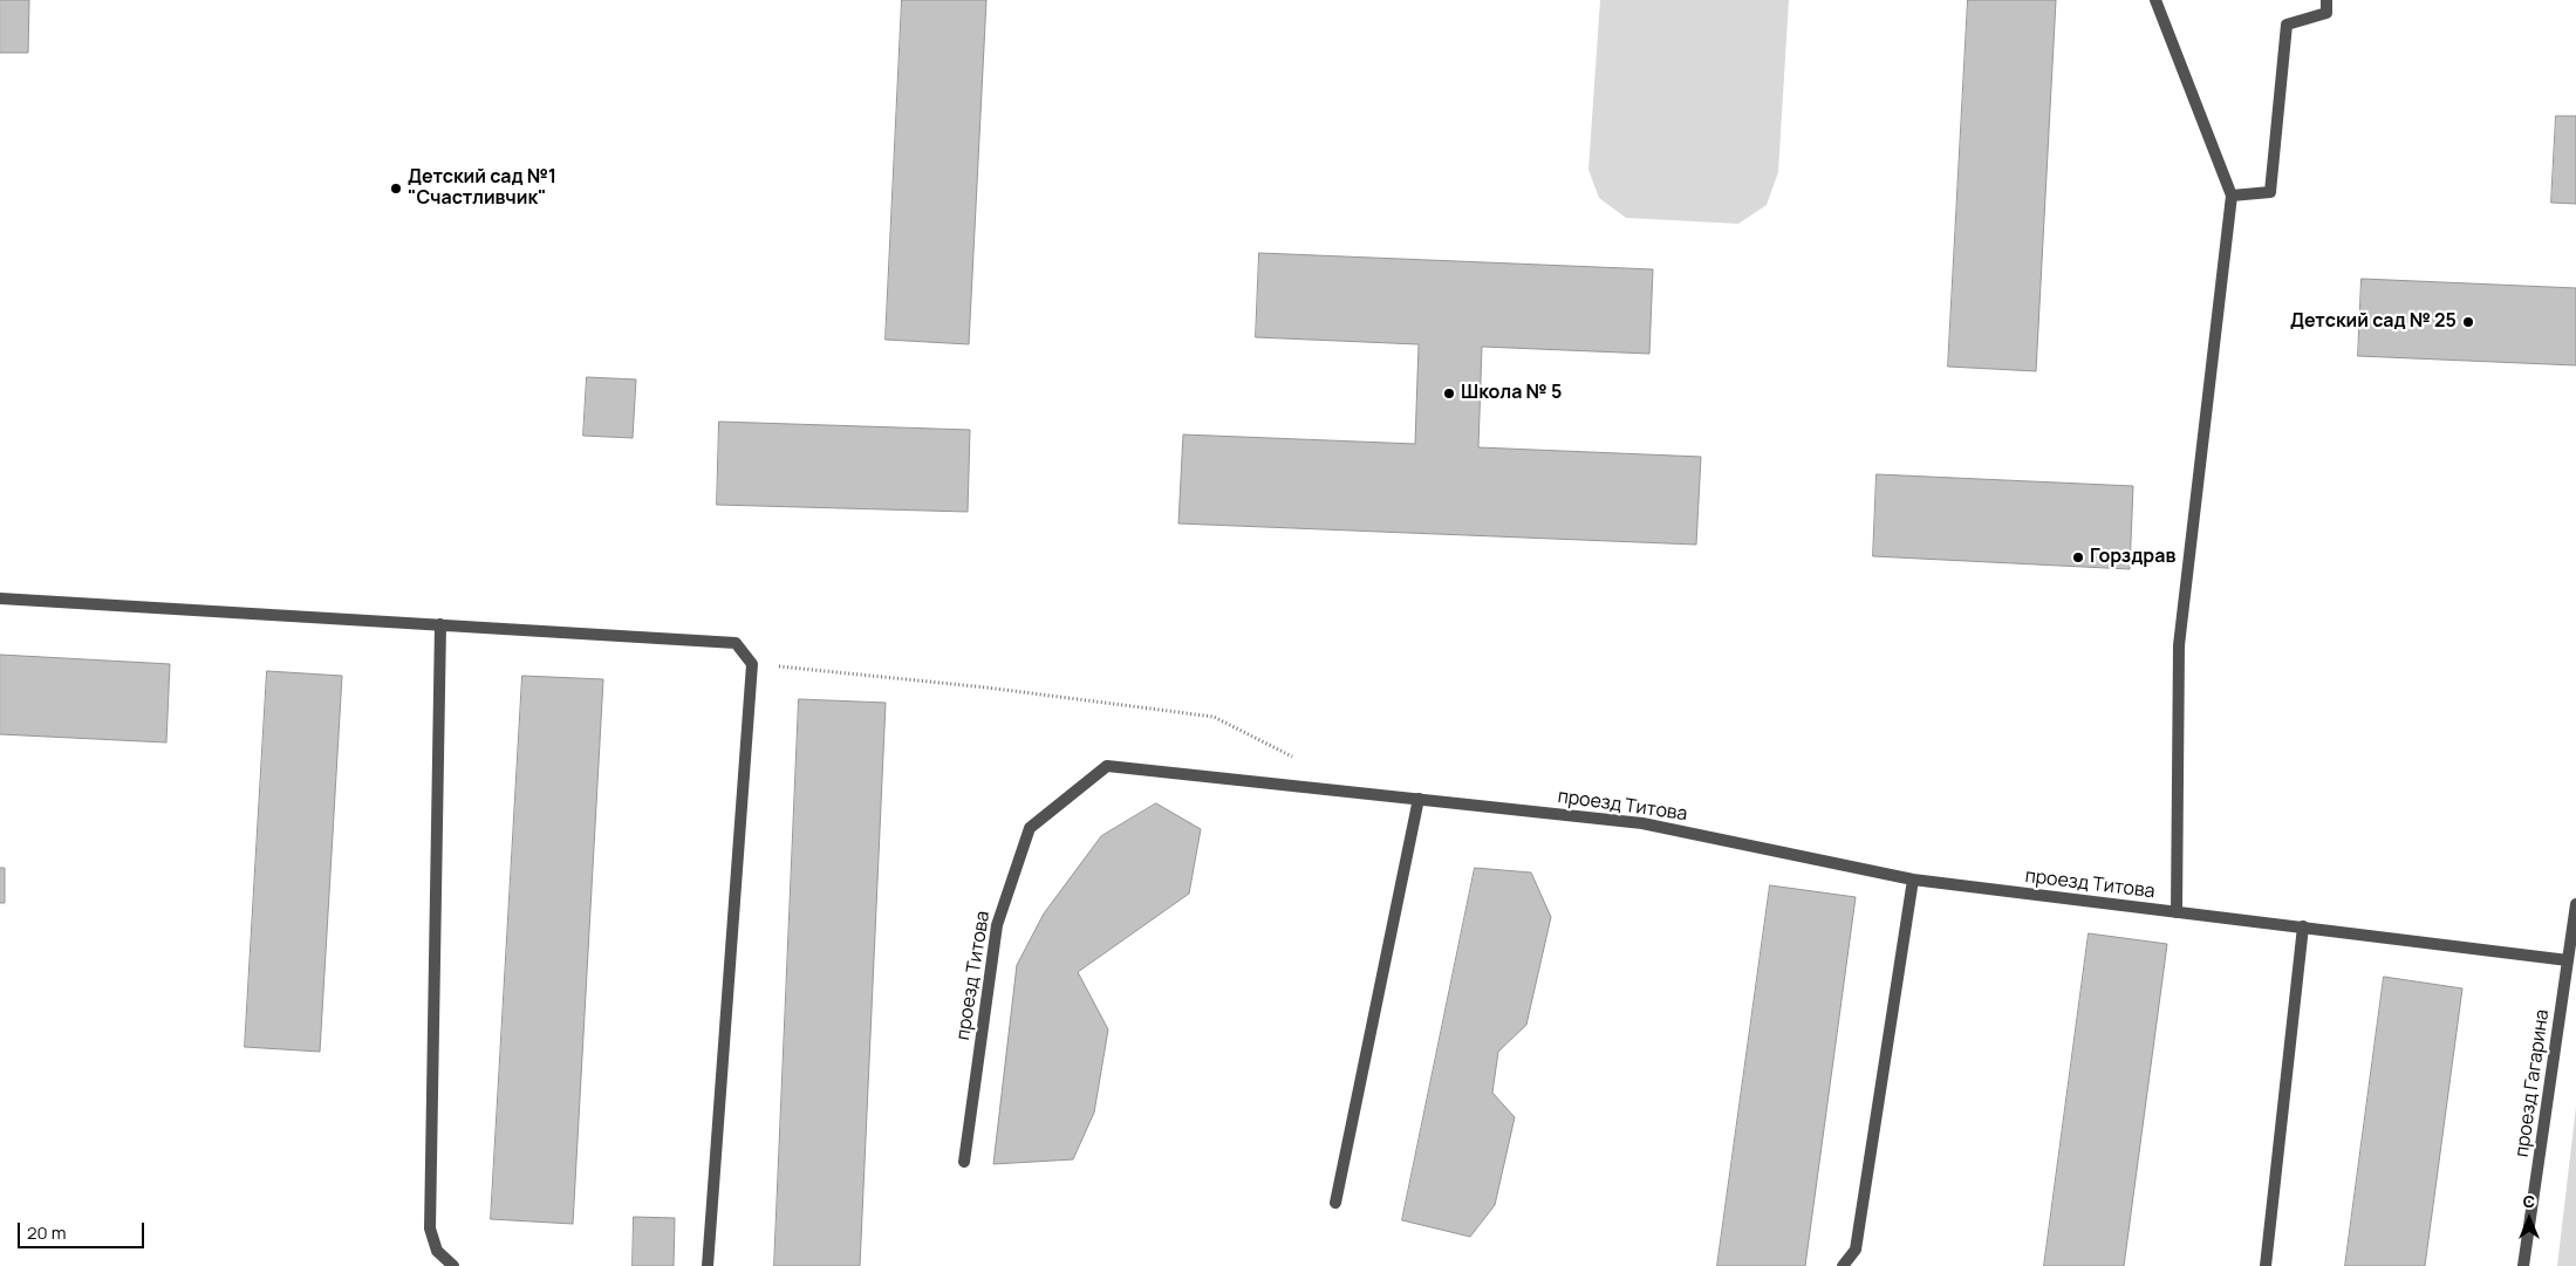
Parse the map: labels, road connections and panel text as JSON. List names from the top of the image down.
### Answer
{
  "streets": {
    "street": ["проезд Титова", "проезд Гагарина"]
  },
  "crossings": [
    ["проезд Титова", "проезд Гагарина"]
  ],
  "places": [
    "Детский сад №1 \"Счастливчик\"",
    "Детский сад № 25",
    "Школа № 5",
    "Горздрав"
  ],
  "scale_bar": "20 m",
  "north": "top"
}
